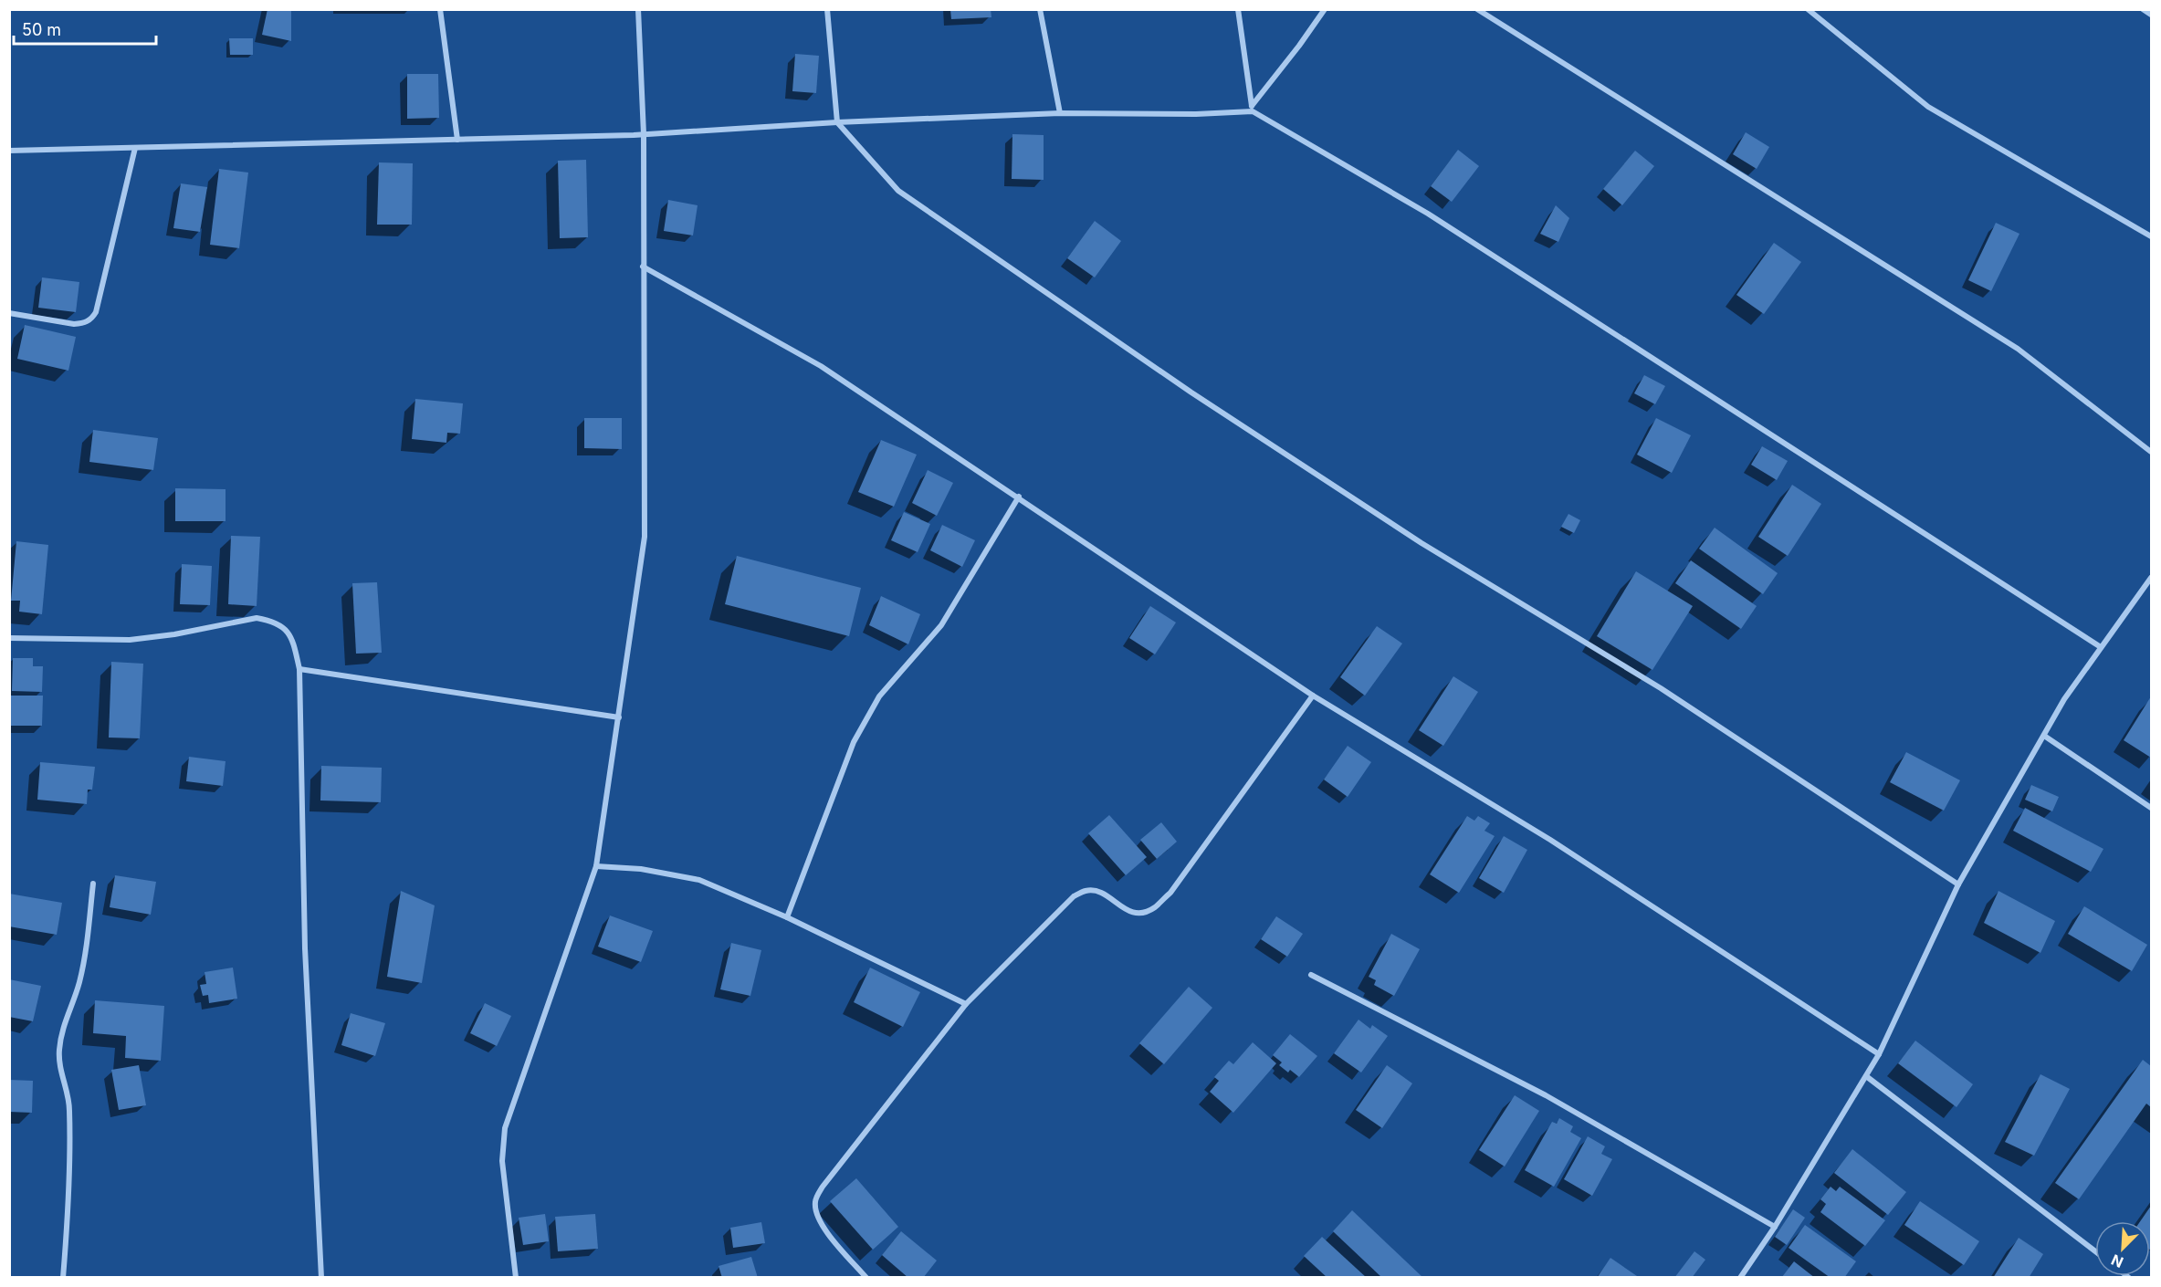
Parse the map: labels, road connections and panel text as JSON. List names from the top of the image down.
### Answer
{
  "scale_bar": "50 m",
  "north": "bottom left"
}
